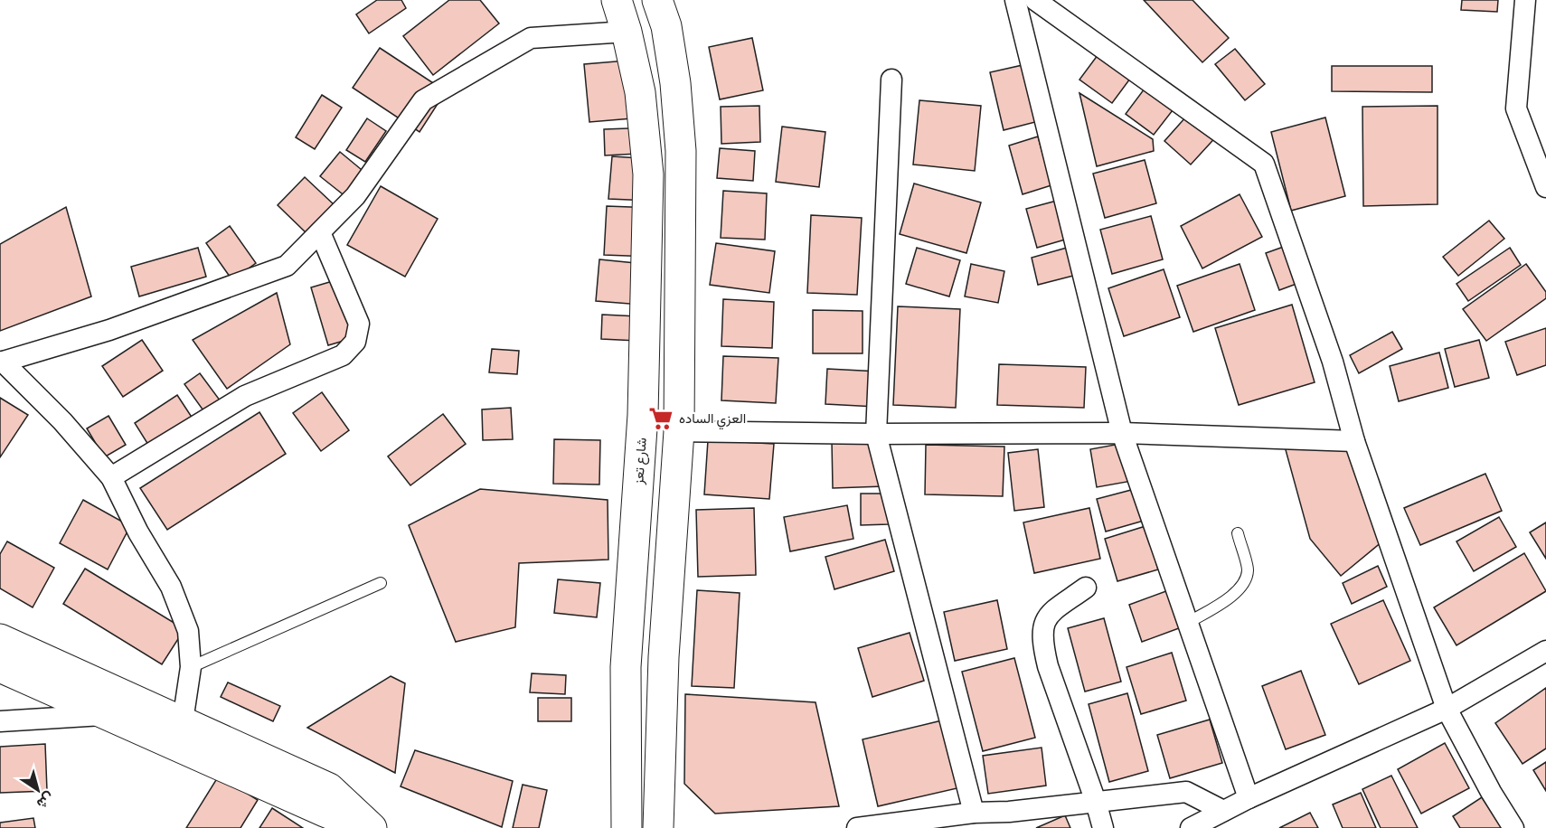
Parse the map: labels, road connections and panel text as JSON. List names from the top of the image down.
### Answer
{
  "streets": {
    "main road": ["شارع تعز"]
  },
  "places": {
    "supermarket": ["العزي الساده"]
  },
  "north": "bottom right"
}
